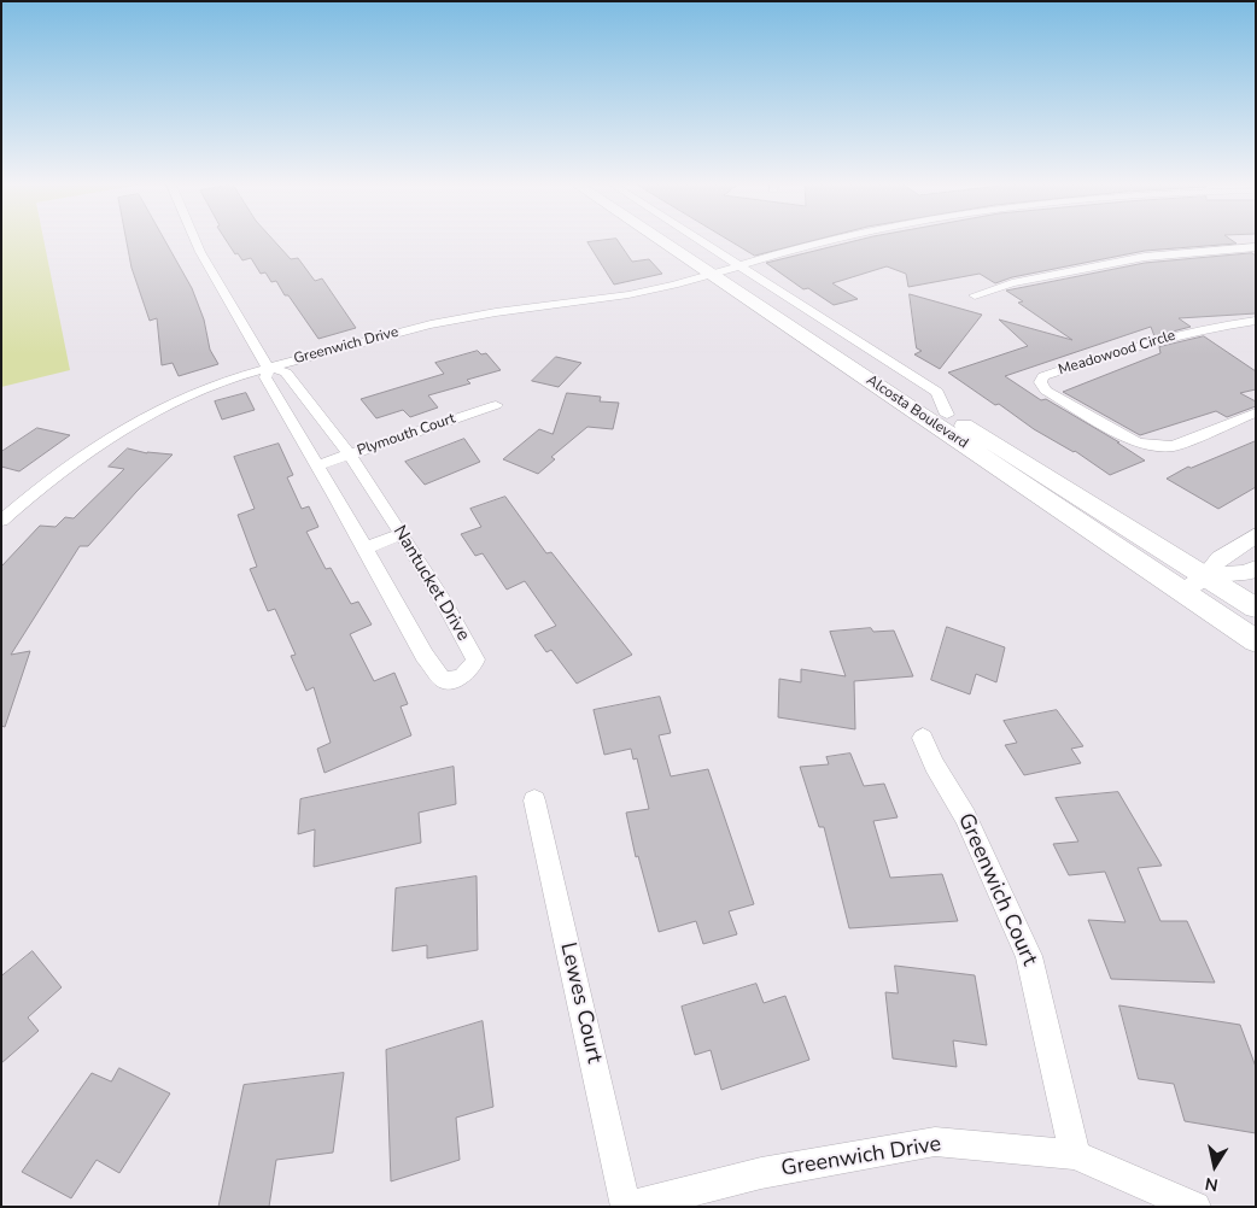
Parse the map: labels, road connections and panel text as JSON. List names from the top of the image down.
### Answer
{
  "streets": {
    "main road": ["Alcosta Boulevard"],
    "street": [
      "Greenwich Drive",
      "Meadowood Circle",
      "Plymouth Court",
      "Nantucket Drive",
      "Greenwich Court",
      "Lewes Court"
    ]
  },
  "crossings": [
    ["Greenwich Drive", "Alcosta Boulevard"],
    ["Greenwich Drive", "Nantucket Drive"],
    ["Greenwich Drive", "Greenwich Court"],
    ["Greenwich Drive", "Lewes Court"],
    ["Plymouth Court", "Nantucket Drive"]
  ],
  "north": "bottom"
}
